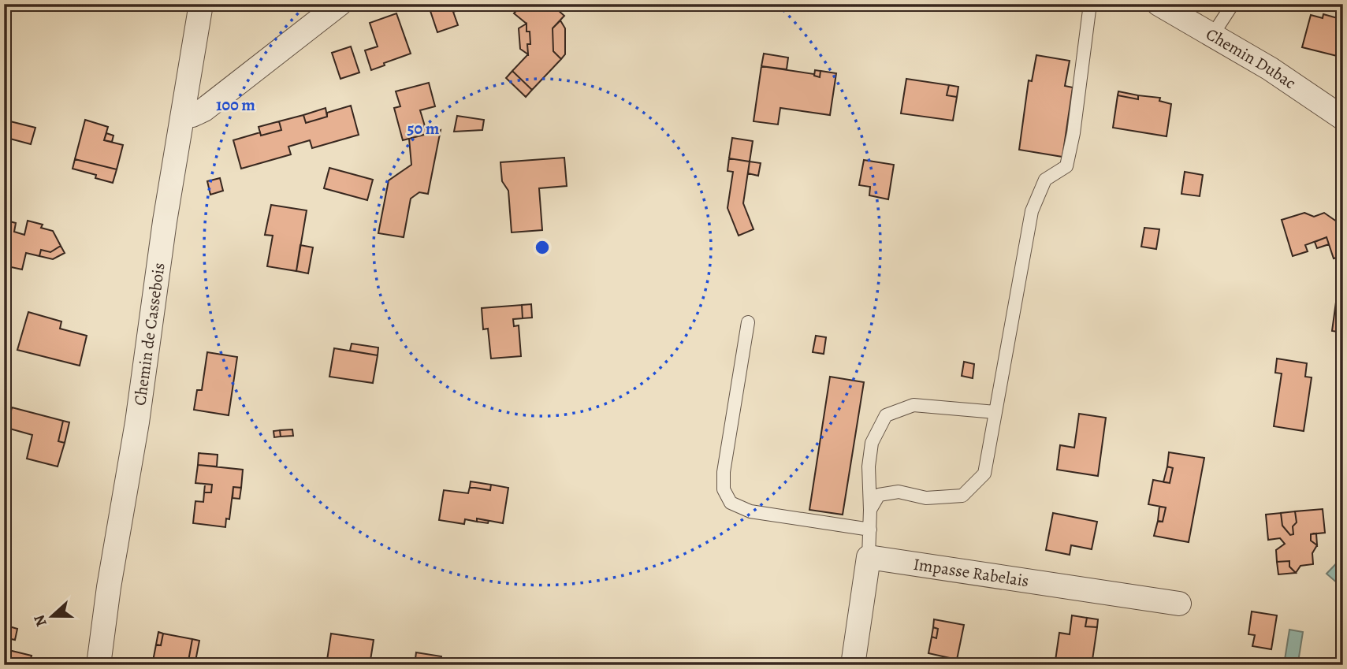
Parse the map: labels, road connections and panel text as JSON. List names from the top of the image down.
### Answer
{
  "streets": {
    "street": ["Chemin Dubac", "Chemin de Cassebois", "Impasse Rabelais"]
  },
  "north": "left",
  "rings": ["100 m", "50 m"]
}
